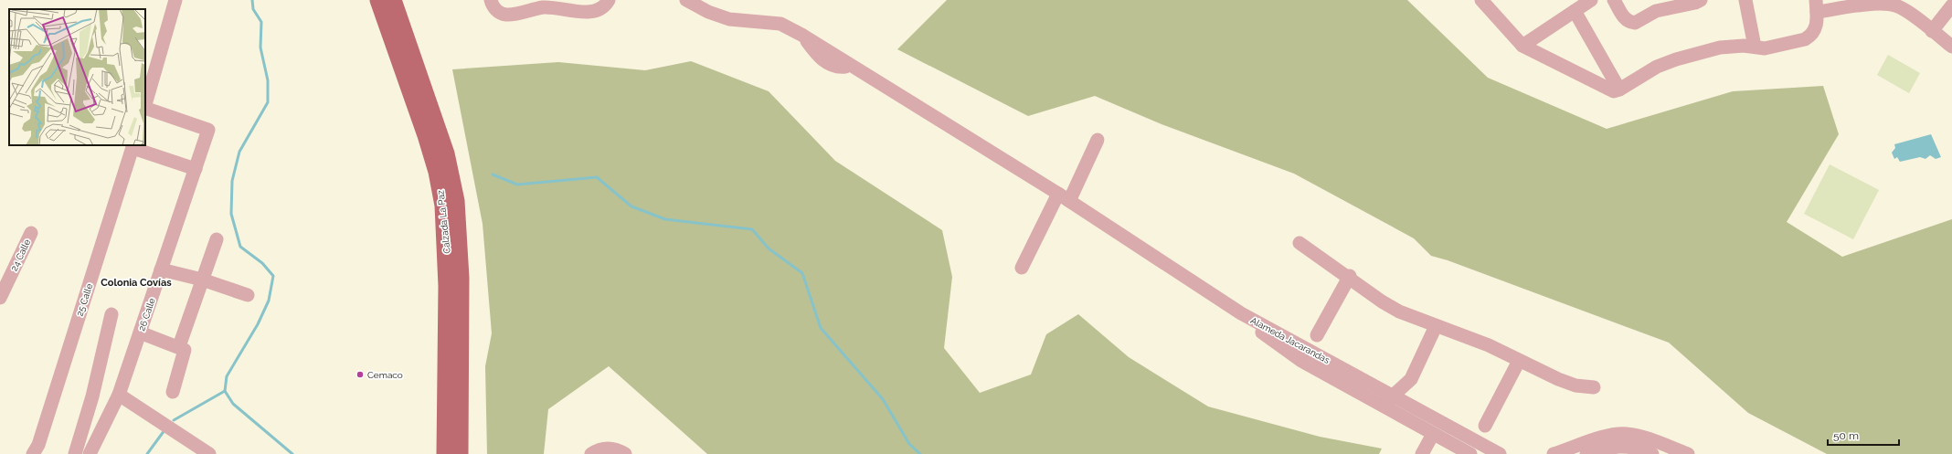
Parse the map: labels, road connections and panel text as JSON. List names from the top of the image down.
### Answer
{
  "streets": {
    "main road": ["Calzada La Paz"],
    "street": [
      "24 Calle",
      "25 Calle",
      "26 Calle",
      "Alameda Jacarandas"
    ]
  },
  "districts": ["Colonia Covías"],
  "places": ["Cemaco"],
  "scale_bar": "50 m"
}
